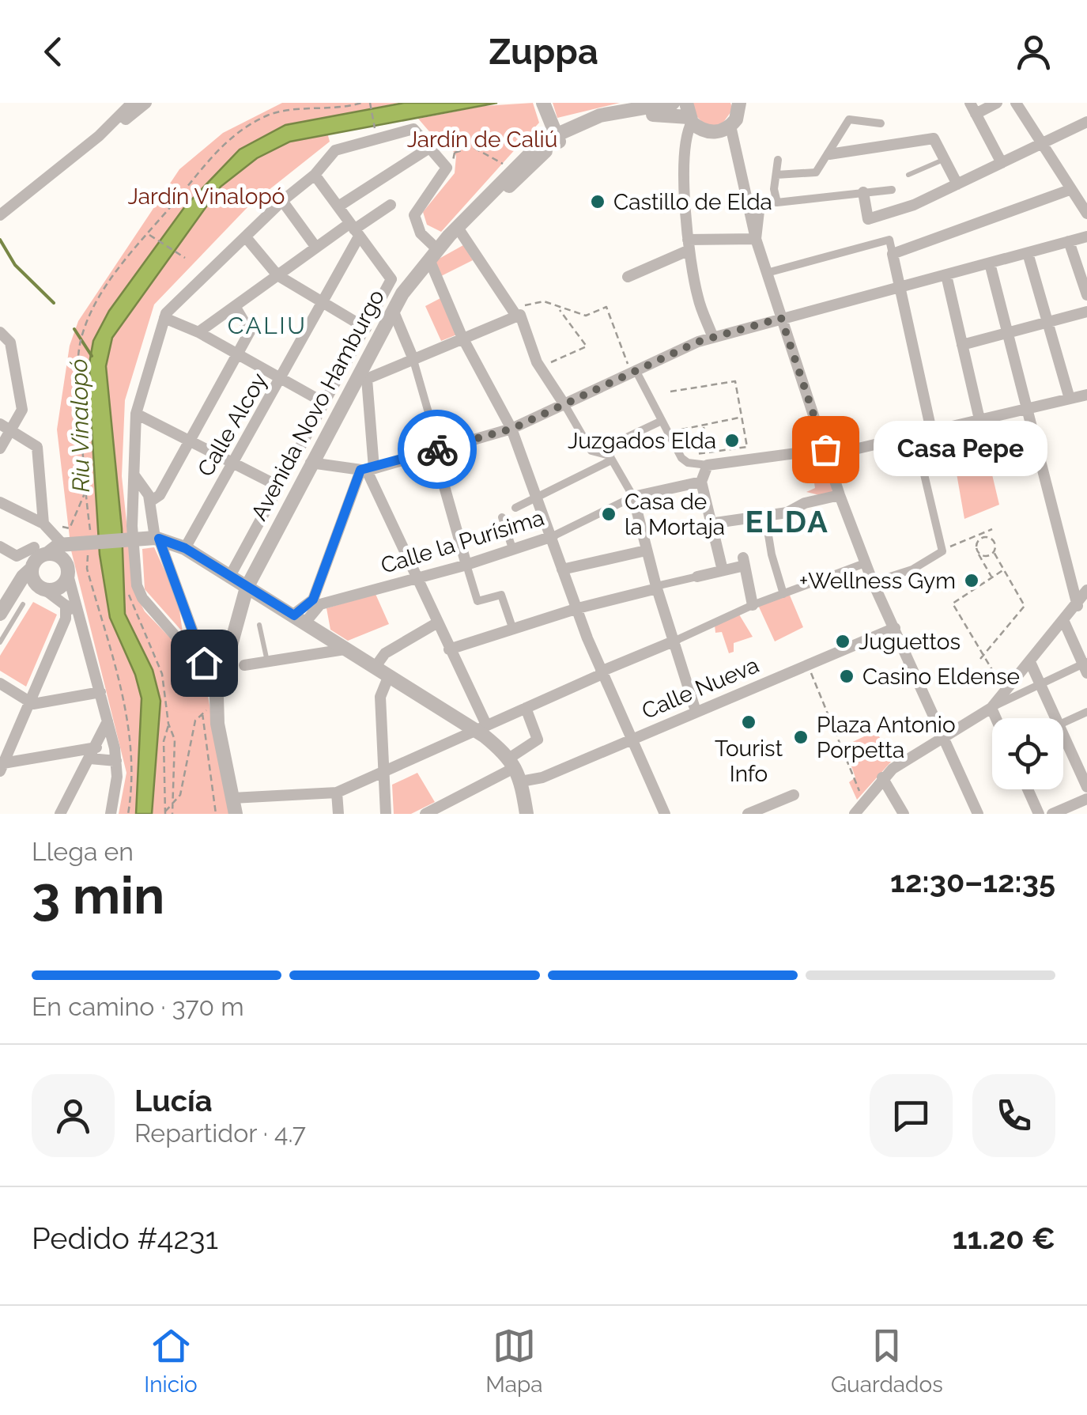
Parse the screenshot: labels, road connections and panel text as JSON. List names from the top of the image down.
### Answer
{
  "streets": {
    "street": [
      "Avenida Novo Hamburgo",
      "Calle Alcoy",
      "Calle la Purísima",
      "Calle Nueva"
    ]
  },
  "districts": ["CALIU", "ELDA"],
  "water": ["Riu Vinalopó"],
  "parks": ["Jardín de Caliú", "Jardín Vinalopó"],
  "places": [
    "Castillo de Elda",
    "Juzgados Elda",
    "Casa Pepe",
    "Casa de la Mortaja",
    "+Wellness Gym",
    "Juguettos",
    "Casino Eldense",
    "Tourist Info",
    "Plaza Antonio Porpetta"
  ],
  "page": {
    "header": "Zuppa",
    "bubble": "Casa Pepe",
    "heading": ["3 min", "Llega en", "12:30–12:35"],
    "panel": [
      "Lucía",
      "Repartidor · 4.7",
      "Pedido #4231",
      "11.20 €"
    ],
    "bar": "En camino · 370 m",
    "tabs": ["Inicio", "Mapa", "Guardados"]
  }
}
